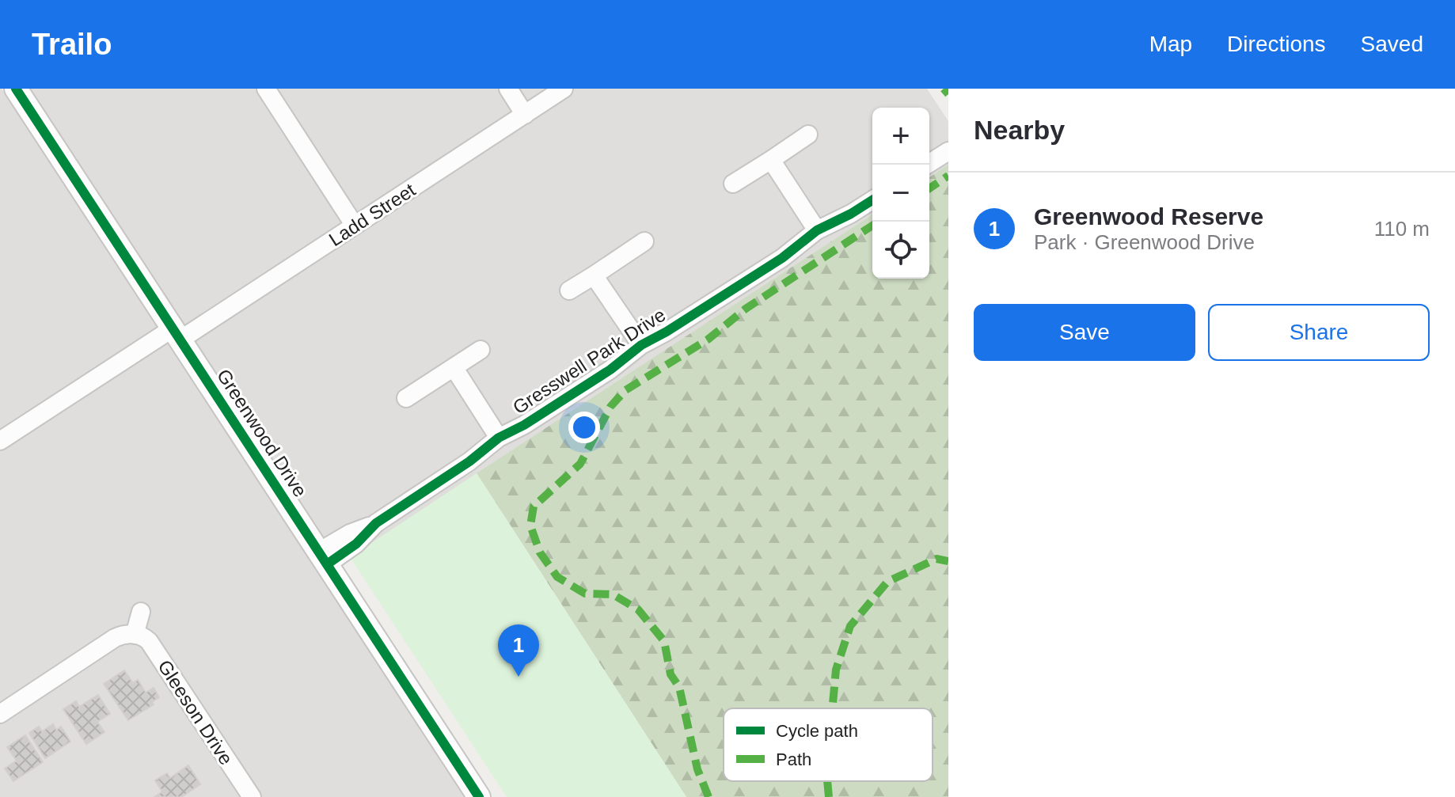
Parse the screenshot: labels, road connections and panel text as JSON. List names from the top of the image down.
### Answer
{
  "streets": {
    "street": [
      "Ladd Street",
      "Gresswell Park Drive",
      "Greenwood Drive",
      "Gleeson Drive"
    ]
  },
  "crossings": [
    ["Ladd Street", "Greenwood Drive"],
    ["Gresswell Park Drive", "Greenwood Drive"]
  ],
  "legend": ["Cycle path", "Path"],
  "page": {
    "header": "Trailo",
    "nav": ["Map", "Directions", "Saved"],
    "heading": "Nearby",
    "map_buttons": ["+", "−"],
    "list": [
      {
        "mark": "1",
        "name": "Greenwood Reserve",
        "note": "Park · Greenwood Drive",
        "value": "110 m"
      }
    ],
    "buttons": ["Save", "Share"],
    "pins": "1"
  }
}
